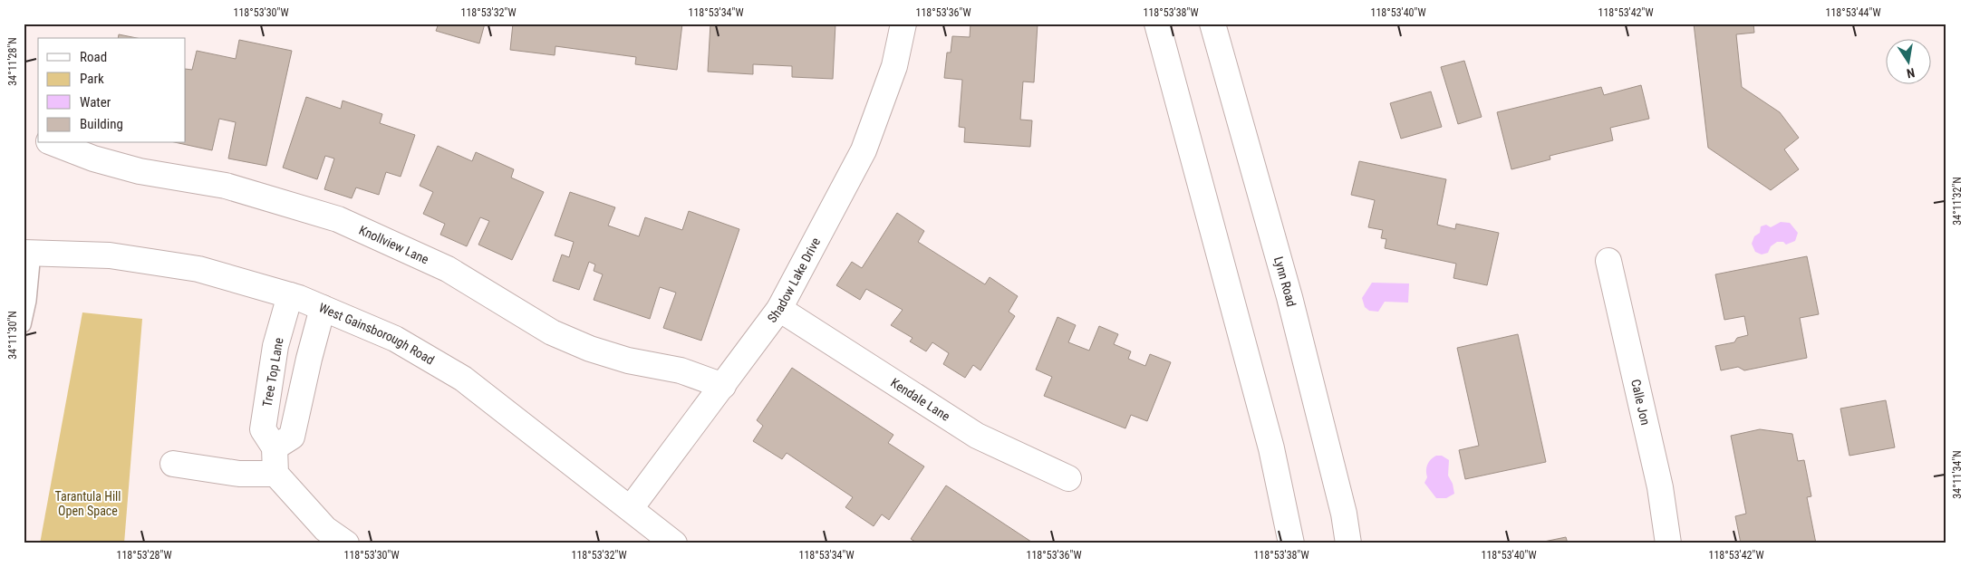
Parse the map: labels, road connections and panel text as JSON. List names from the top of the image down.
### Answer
{
  "streets": {
    "street": [
      "Knollview Lane",
      "Shadow Lake Drive",
      "Lynn Road",
      "West Gainsborough Road",
      "Tree Top Lane",
      "Kendale Lane",
      "Calle Jon"
    ]
  },
  "crossings": [
    ["Knollview Lane", "Shadow Lake Drive"],
    ["Shadow Lake Drive", "West Gainsborough Road"],
    ["Shadow Lake Drive", "Kendale Lane"],
    ["West Gainsborough Road", "Tree Top Lane"]
  ],
  "parks": ["Tarantula Hill Open Space"],
  "legend": [
    "Road",
    "Park",
    "Water",
    "Building"
  ],
  "north": "bottom",
  "coordinates": [
    "118°53'30\"W",
    "118°53'32\"W",
    "118°53'34\"W",
    "118°53'36\"W",
    "118°53'38\"W",
    "118°53'40\"W",
    "118°53'42\"W",
    "118°53'44\"W",
    "34°11'28\"N",
    "34°11'32\"N",
    "34°11'30\"N",
    "34°11'34\"N",
    "118°53'28\"W"
  ]
}
